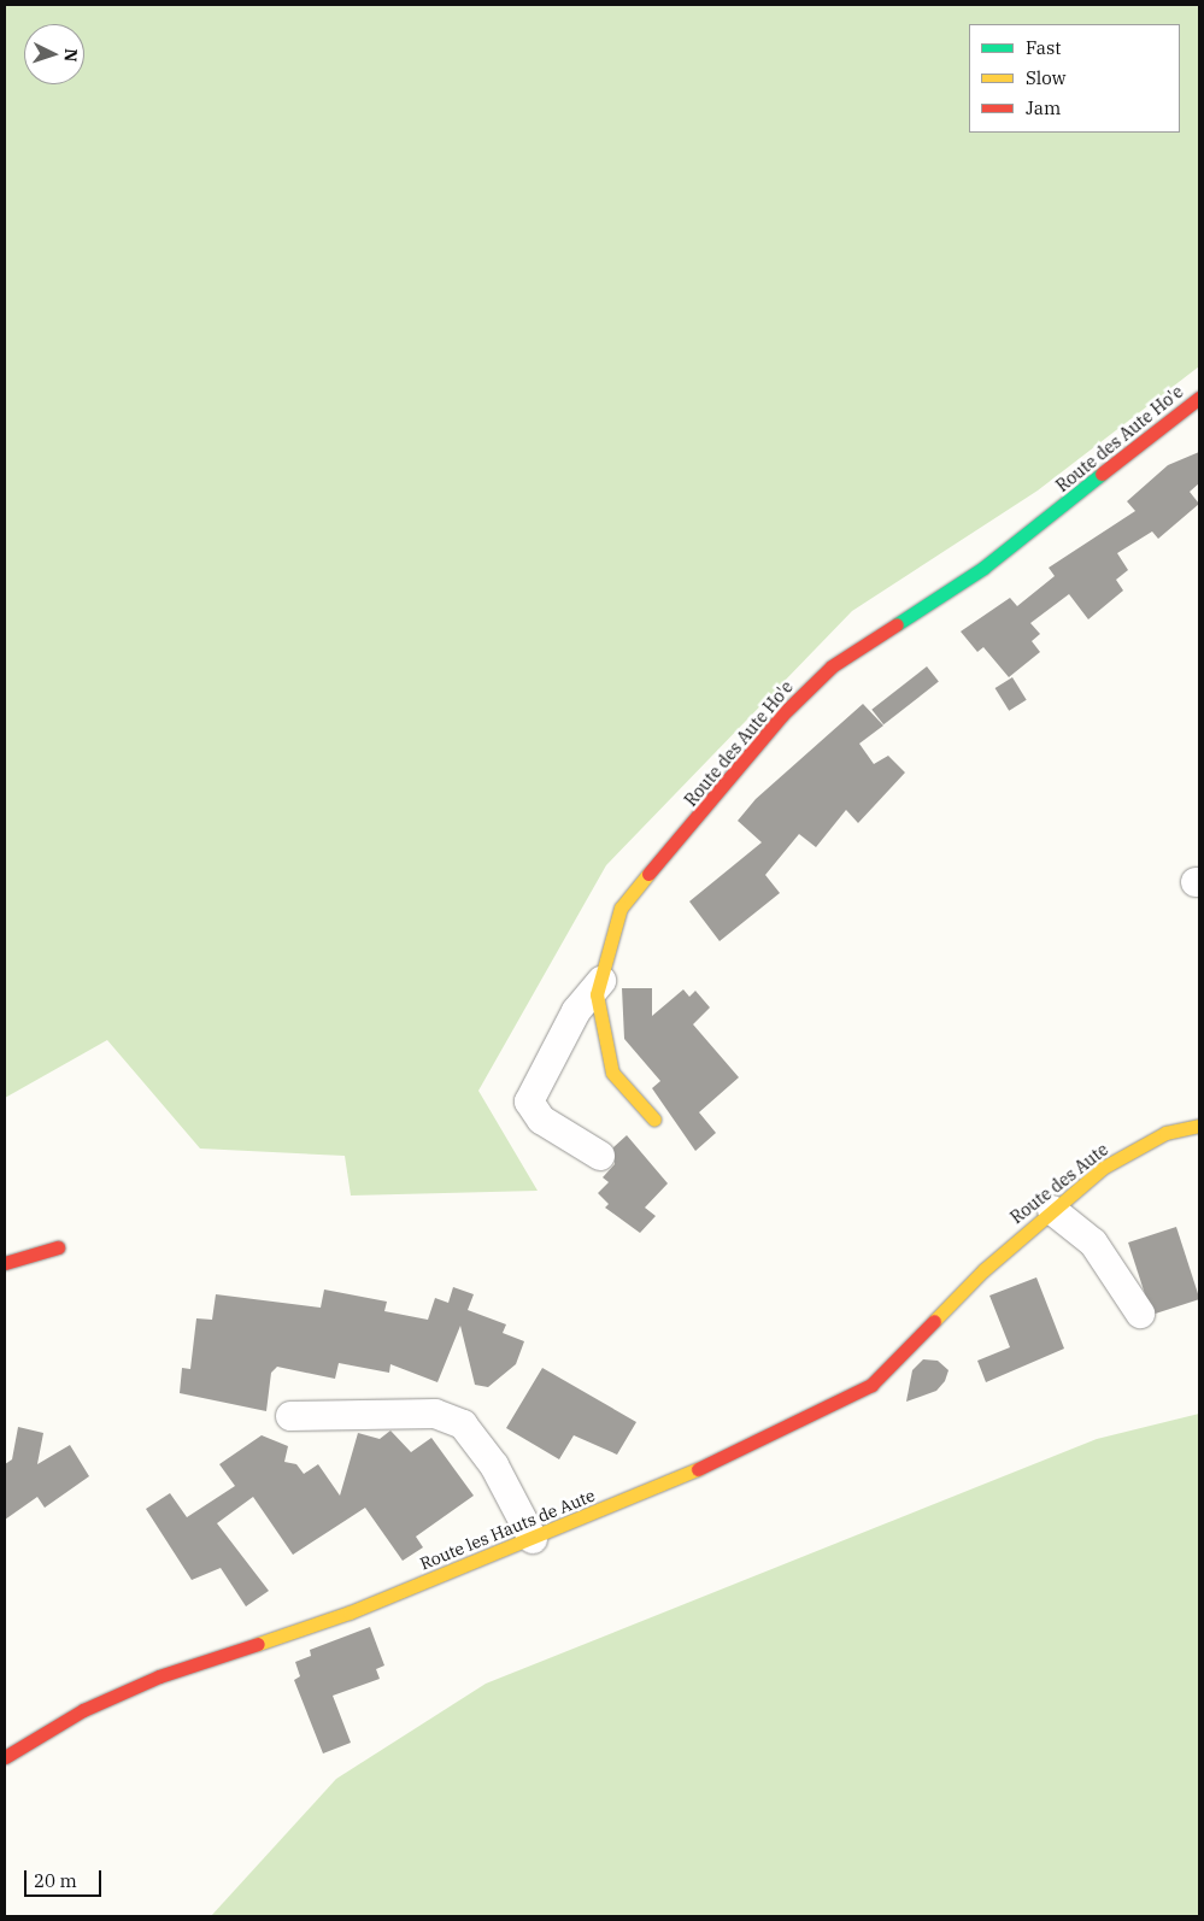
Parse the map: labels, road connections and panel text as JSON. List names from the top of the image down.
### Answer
{
  "streets": {
    "street": ["Route des Aute Ho'e", "Route des Aute", "Route les Hauts de Aute"]
  },
  "crossings": [
    ["Route des Aute", "Route les Hauts de Aute"]
  ],
  "legend": ["Fast", "Slow", "Jam"],
  "scale_bar": "20 m",
  "north": "right"
}
